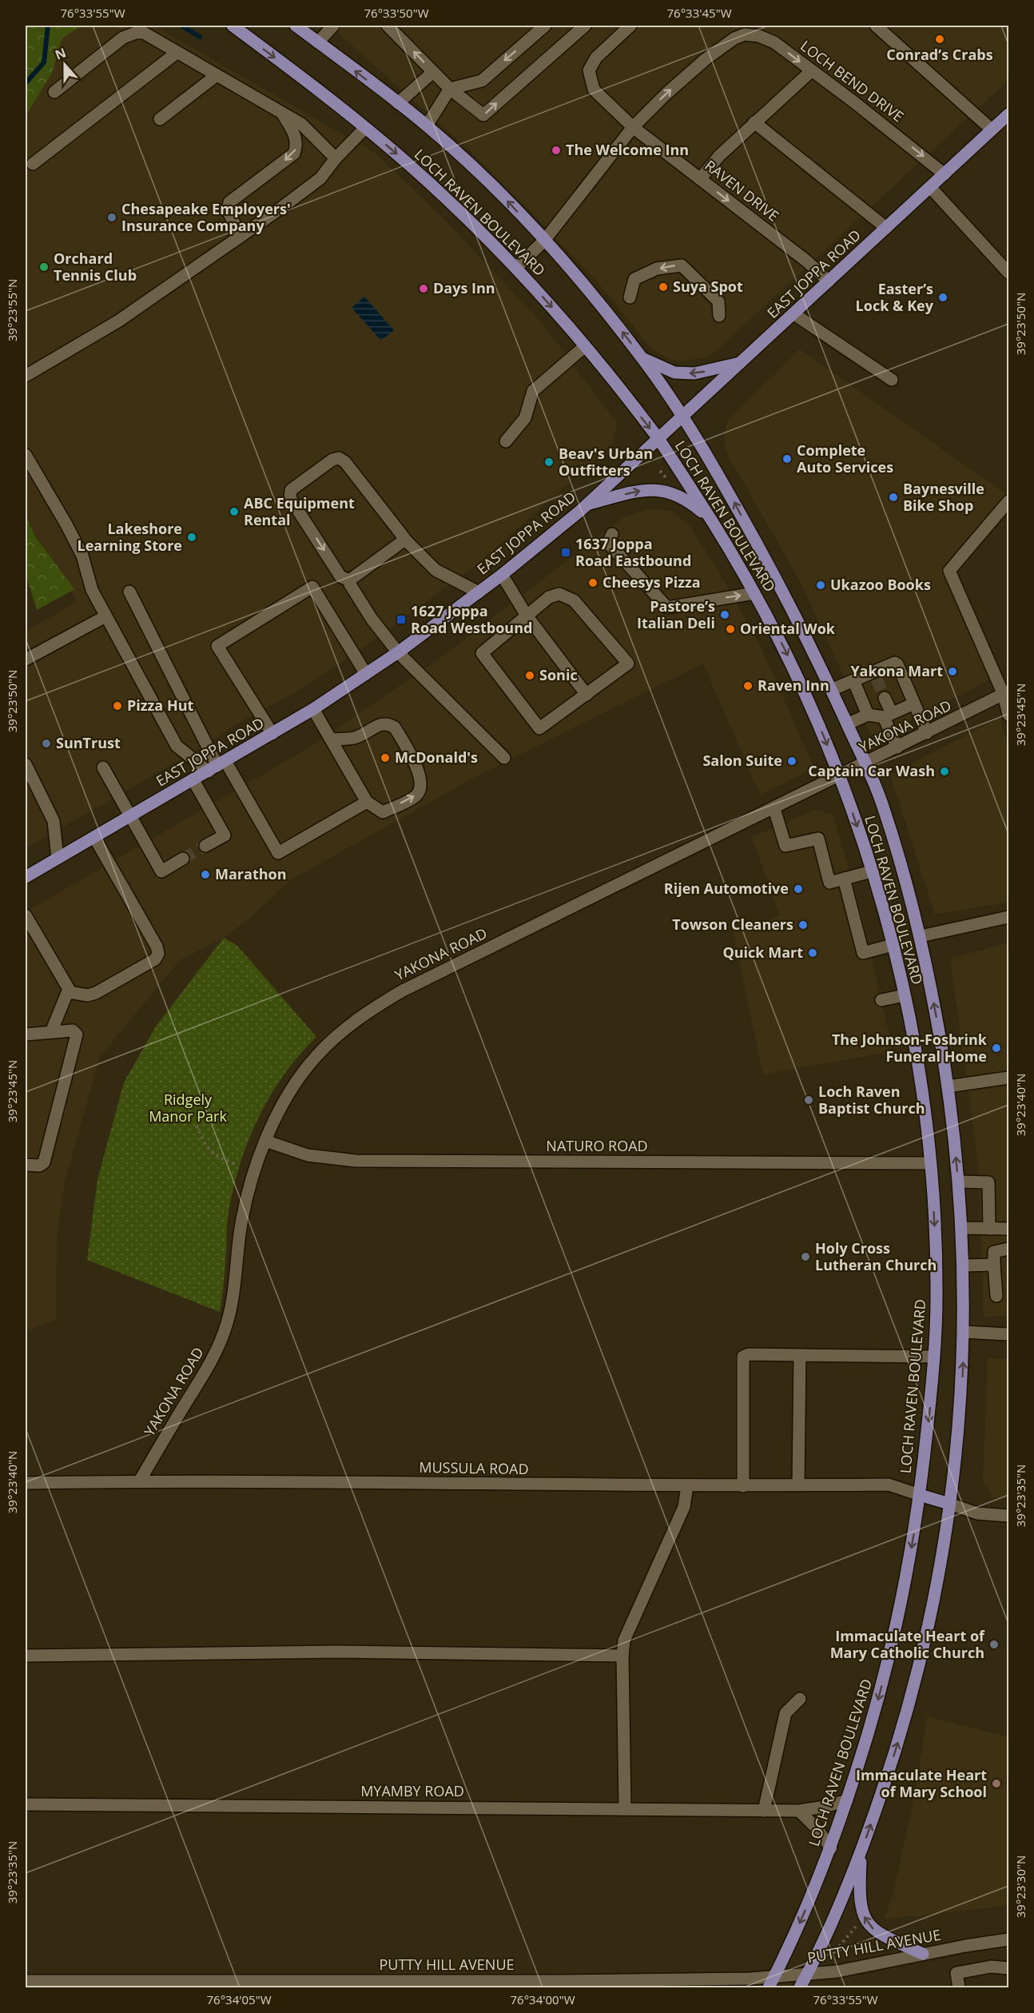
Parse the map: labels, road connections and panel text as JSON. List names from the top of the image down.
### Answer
{
  "streets": {
    "main road": ["LOCH RAVEN BOULEVARD", "EAST JOPPA ROAD"],
    "street": [
      "LOCH BEND DRIVE",
      "RAVEN DRIVE",
      "YAKONA ROAD",
      "NATURO ROAD",
      "MUSSULA ROAD",
      "MYAMBY ROAD",
      "PUTTY HILL AVENUE"
    ]
  },
  "crossings": [
    ["LOCH BEND DRIVE", "RAVEN DRIVE"],
    ["LOCH BEND DRIVE", "LOCH RAVEN BOULEVARD"],
    ["LOCH BEND DRIVE", "EAST JOPPA ROAD"],
    ["RAVEN DRIVE", "EAST JOPPA ROAD"],
    ["LOCH RAVEN BOULEVARD", "EAST JOPPA ROAD"],
    ["LOCH RAVEN BOULEVARD", "YAKONA ROAD"],
    ["LOCH RAVEN BOULEVARD", "NATURO ROAD"],
    ["LOCH RAVEN BOULEVARD", "MUSSULA ROAD"],
    ["LOCH RAVEN BOULEVARD", "MYAMBY ROAD"],
    ["LOCH RAVEN BOULEVARD", "PUTTY HILL AVENUE"],
    ["YAKONA ROAD", "NATURO ROAD"],
    ["YAKONA ROAD", "MUSSULA ROAD"]
  ],
  "one_way": ["LOCH BEND DRIVE"],
  "parks": ["Ridgely Manor Park"],
  "places": {
    "other": [
      "Conrad’s Crabs",
      "The Welcome Inn",
      "Chesapeake Employers' Insurance Company",
      "Orchard Tennis Club",
      "Suya Spot",
      "Days Inn",
      "Easter’s Lock & Key",
      "Complete Auto Services",
      "Beav's Urban Outfitters",
      "Baynesville Bike Shop",
      "ABC Equipment Rental",
      "Lakeshore Learning Store",
      "Cheesys Pizza",
      "Ukazoo Books",
      "Pastore’s Italian Deli",
      "Oriental Wok",
      "Yakona Mart",
      "Sonic",
      "Raven Inn",
      "Pizza Hut",
      "SunTrust",
      "McDonald's",
      "Salon Suite",
      "Captain Car Wash",
      "Marathon",
      "Rijen Automotive",
      "Towson Cleaners",
      "Quick Mart",
      "The Johnson-Fosbrink Funeral Home",
      "Loch Raven Baptist Church",
      "Holy Cross Lutheran Church",
      "Immaculate Heart of Mary Catholic Church",
      "Immaculate Heart of Mary School"
    ],
    "transit": ["1637 Joppa Road Eastbound", "1627 Joppa Road Westbound"]
  },
  "north": "top",
  "coordinates": [
    "76°33'55\"W",
    "76°33'50\"W",
    "76°33'45\"W",
    "39°23'55\"N",
    "39°23'50\"N",
    "39°23'45\"N",
    "39°23'40\"N",
    "39°23'35\"N",
    "39°23'30\"N",
    "76°34'05\"W",
    "76°34'00\"W"
  ]
}
